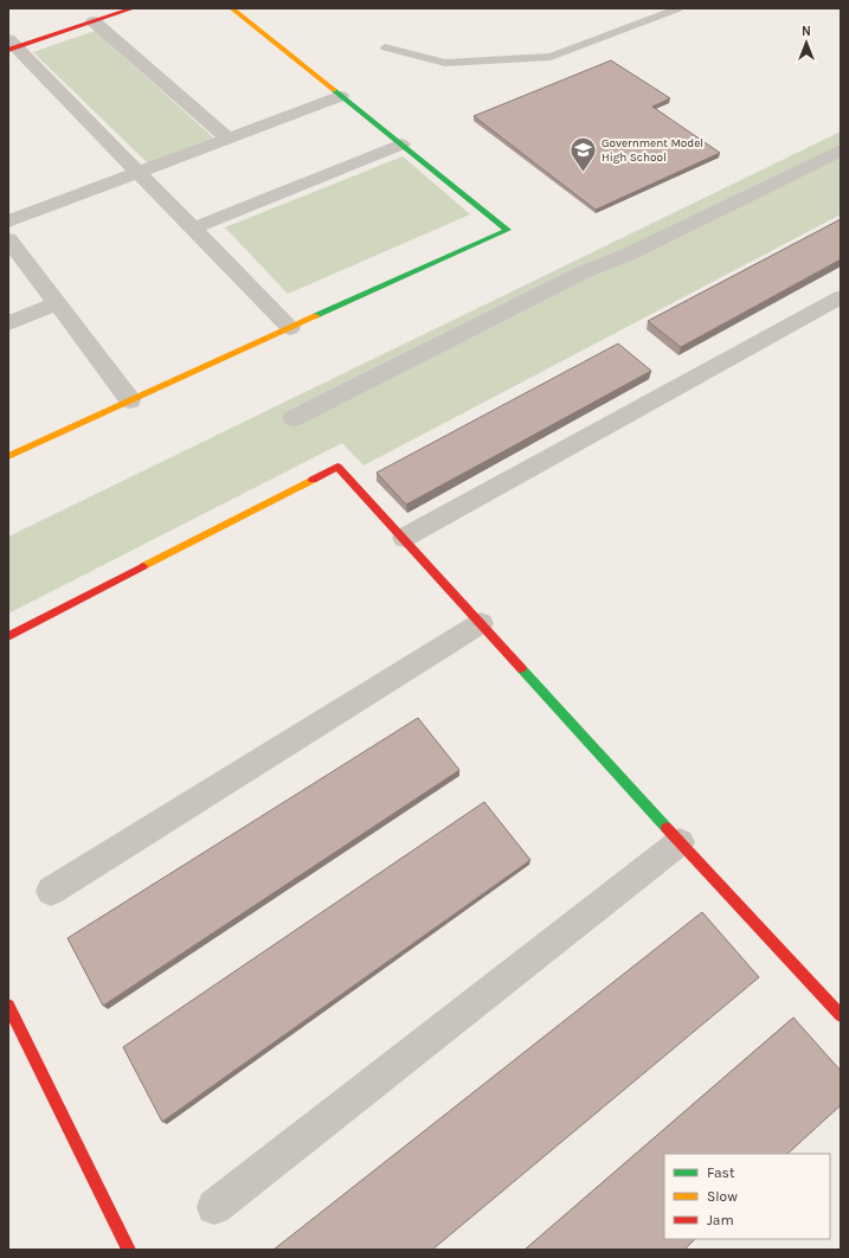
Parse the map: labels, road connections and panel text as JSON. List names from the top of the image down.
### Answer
{
  "places": {
    "school or university": ["Government Model High School"]
  },
  "legend": ["Fast", "Slow", "Jam"],
  "north": "top"
}
